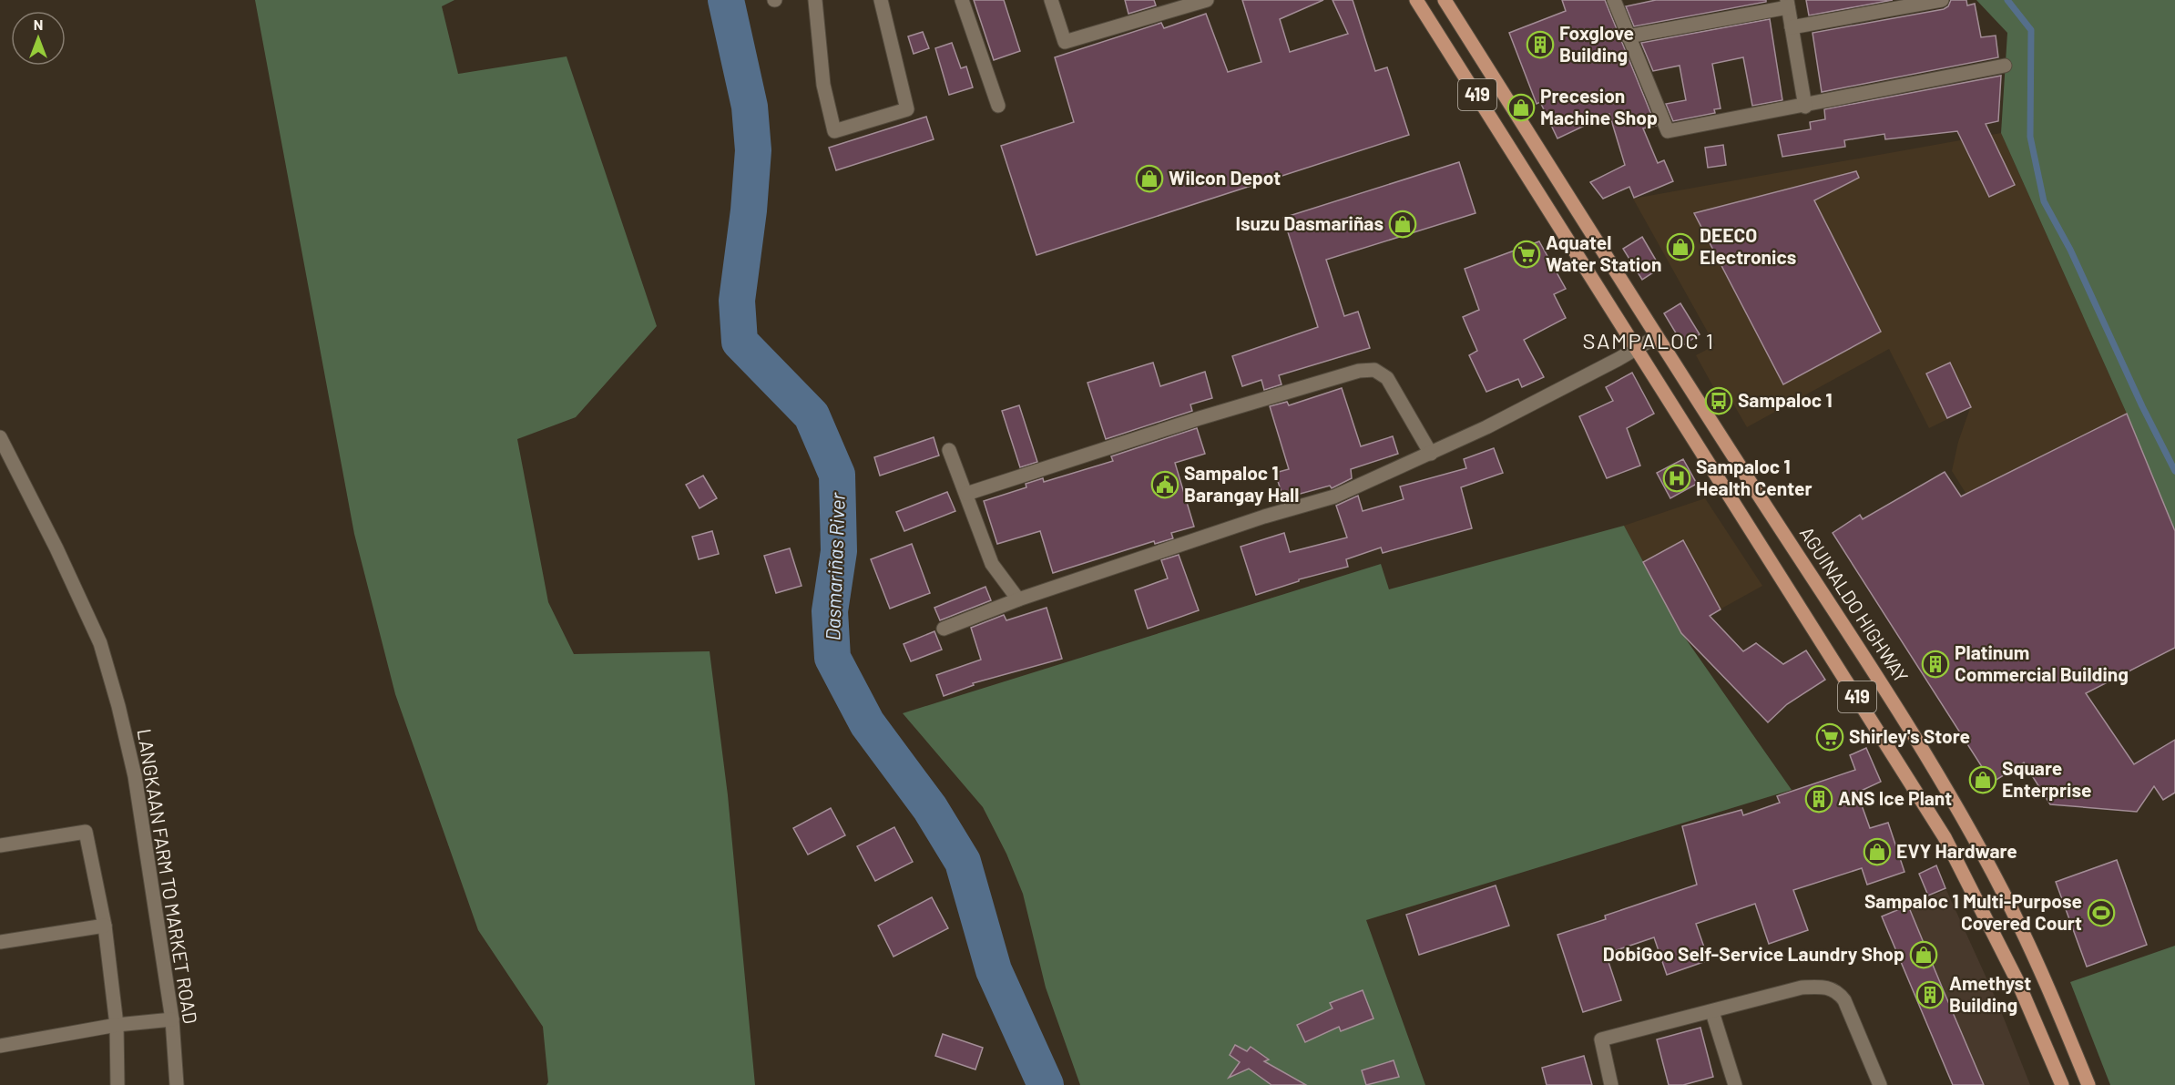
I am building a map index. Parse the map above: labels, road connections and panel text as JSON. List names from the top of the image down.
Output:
{
  "streets": {
    "main road": ["419", "AGUINALDO HIGHWAY"],
    "street": ["LANGKAAN FARM TO MARKET ROAD"]
  },
  "districts": ["SAMPALOC 1"],
  "water": ["Dasmariñas River"],
  "places": {
    "building": [
      "Foxglove Building",
      "Platinum Commercial Building",
      "ANS Ice Plant",
      "Amethyst Building"
    ],
    "shop": [
      "Precesion Machine Shop",
      "Wilcon Depot",
      "Isuzu Dasmariñas",
      "DEECO Electronics",
      "Square Enterprise",
      "EVY Hardware",
      "DobiGoo Self-Service Laundry Shop"
    ],
    "supermarket": ["Aquatel Water Station", "Shirley's Store"],
    "bus stop": ["Sampaloc 1"],
    "hospital": ["Sampaloc 1 Health Center"],
    "public building": ["Sampaloc 1 Barangay Hall"],
    "sports": ["Sampaloc 1 Multi-Purpose Covered Court"]
  },
  "north": "top"
}
